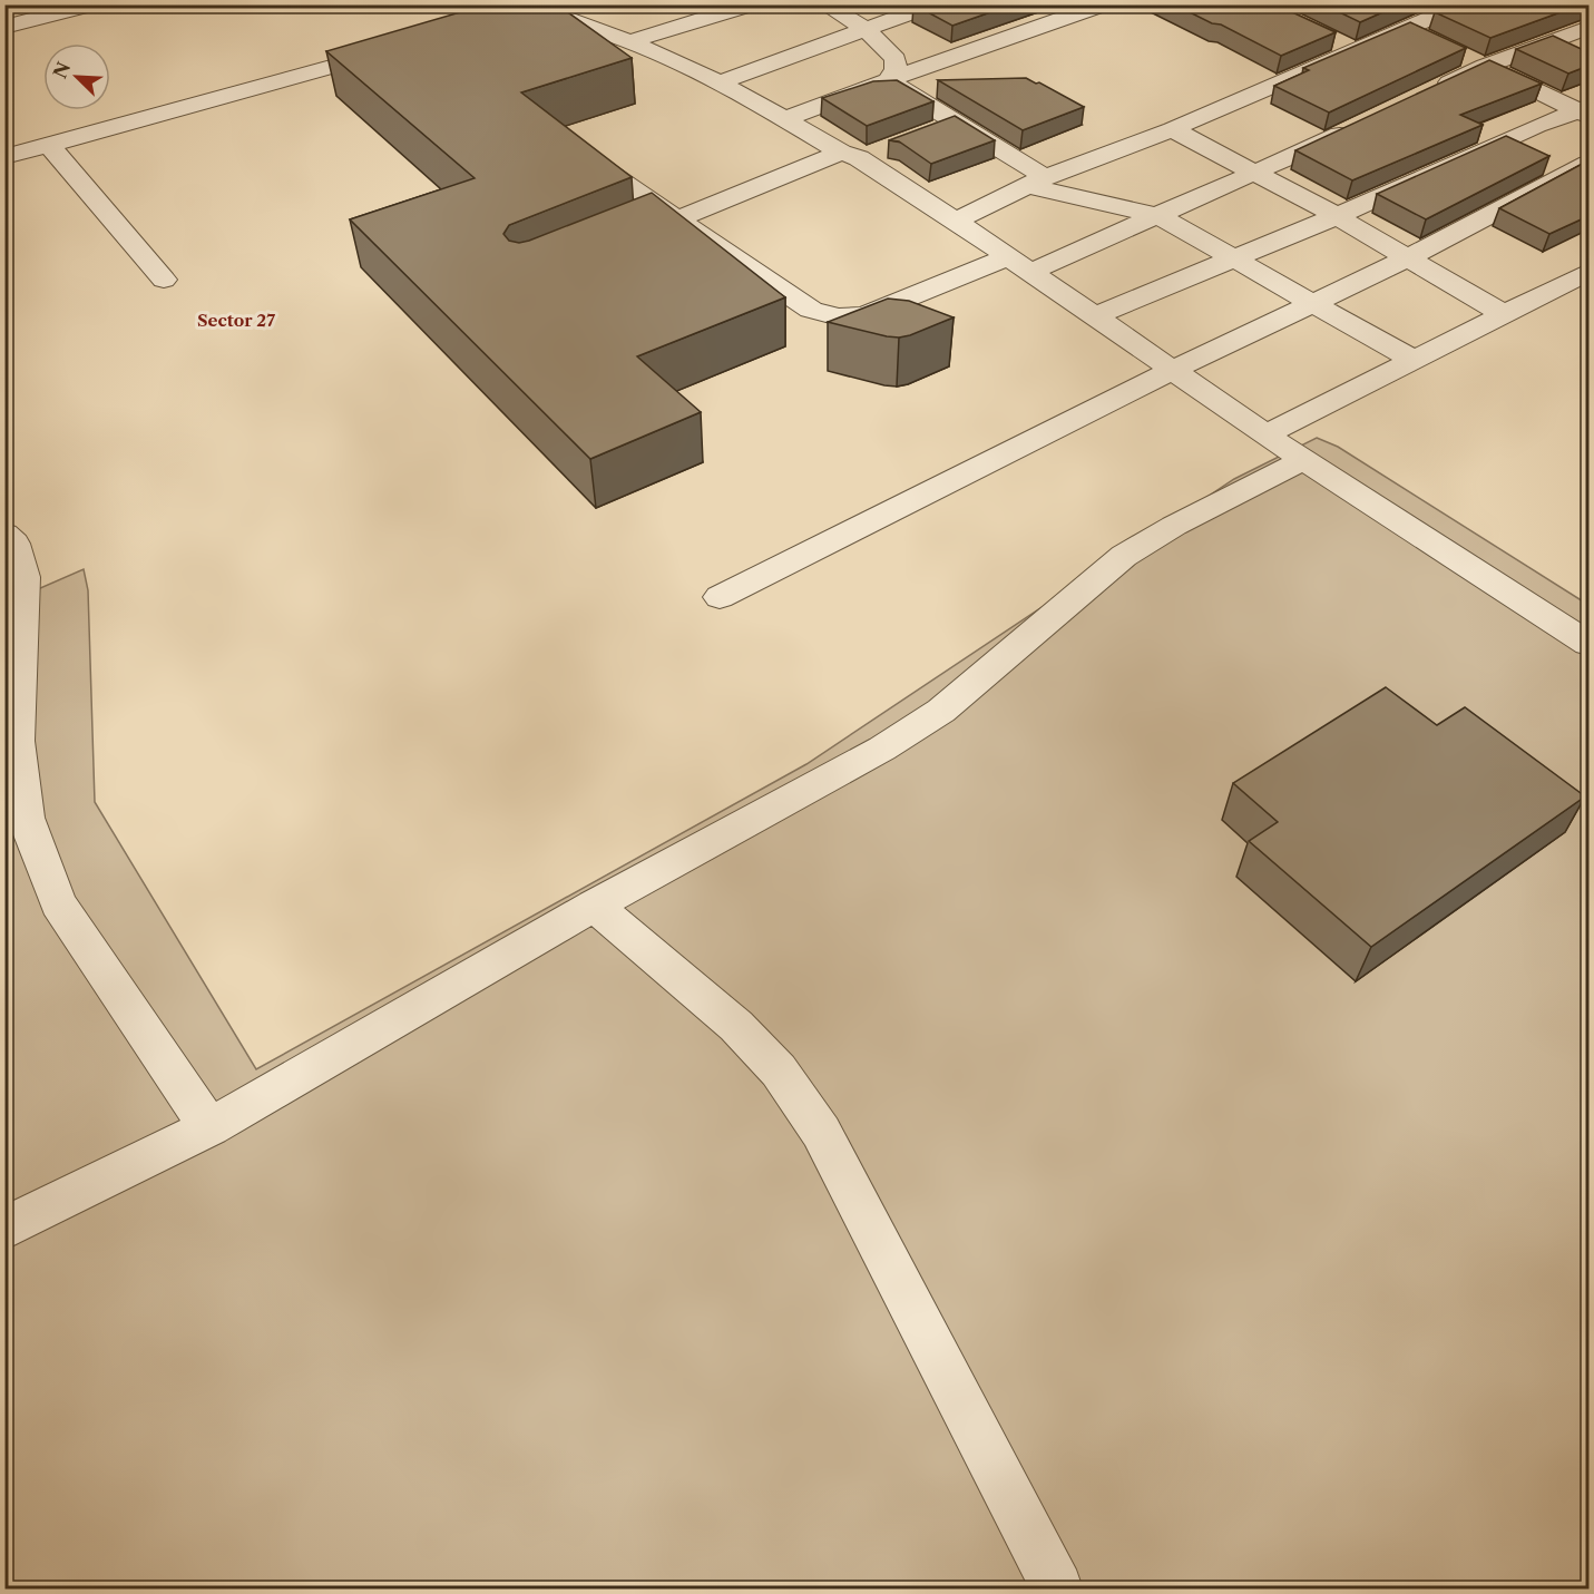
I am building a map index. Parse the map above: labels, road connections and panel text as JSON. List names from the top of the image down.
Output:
{
  "districts": ["Sector 27"],
  "north": "top left"
}
